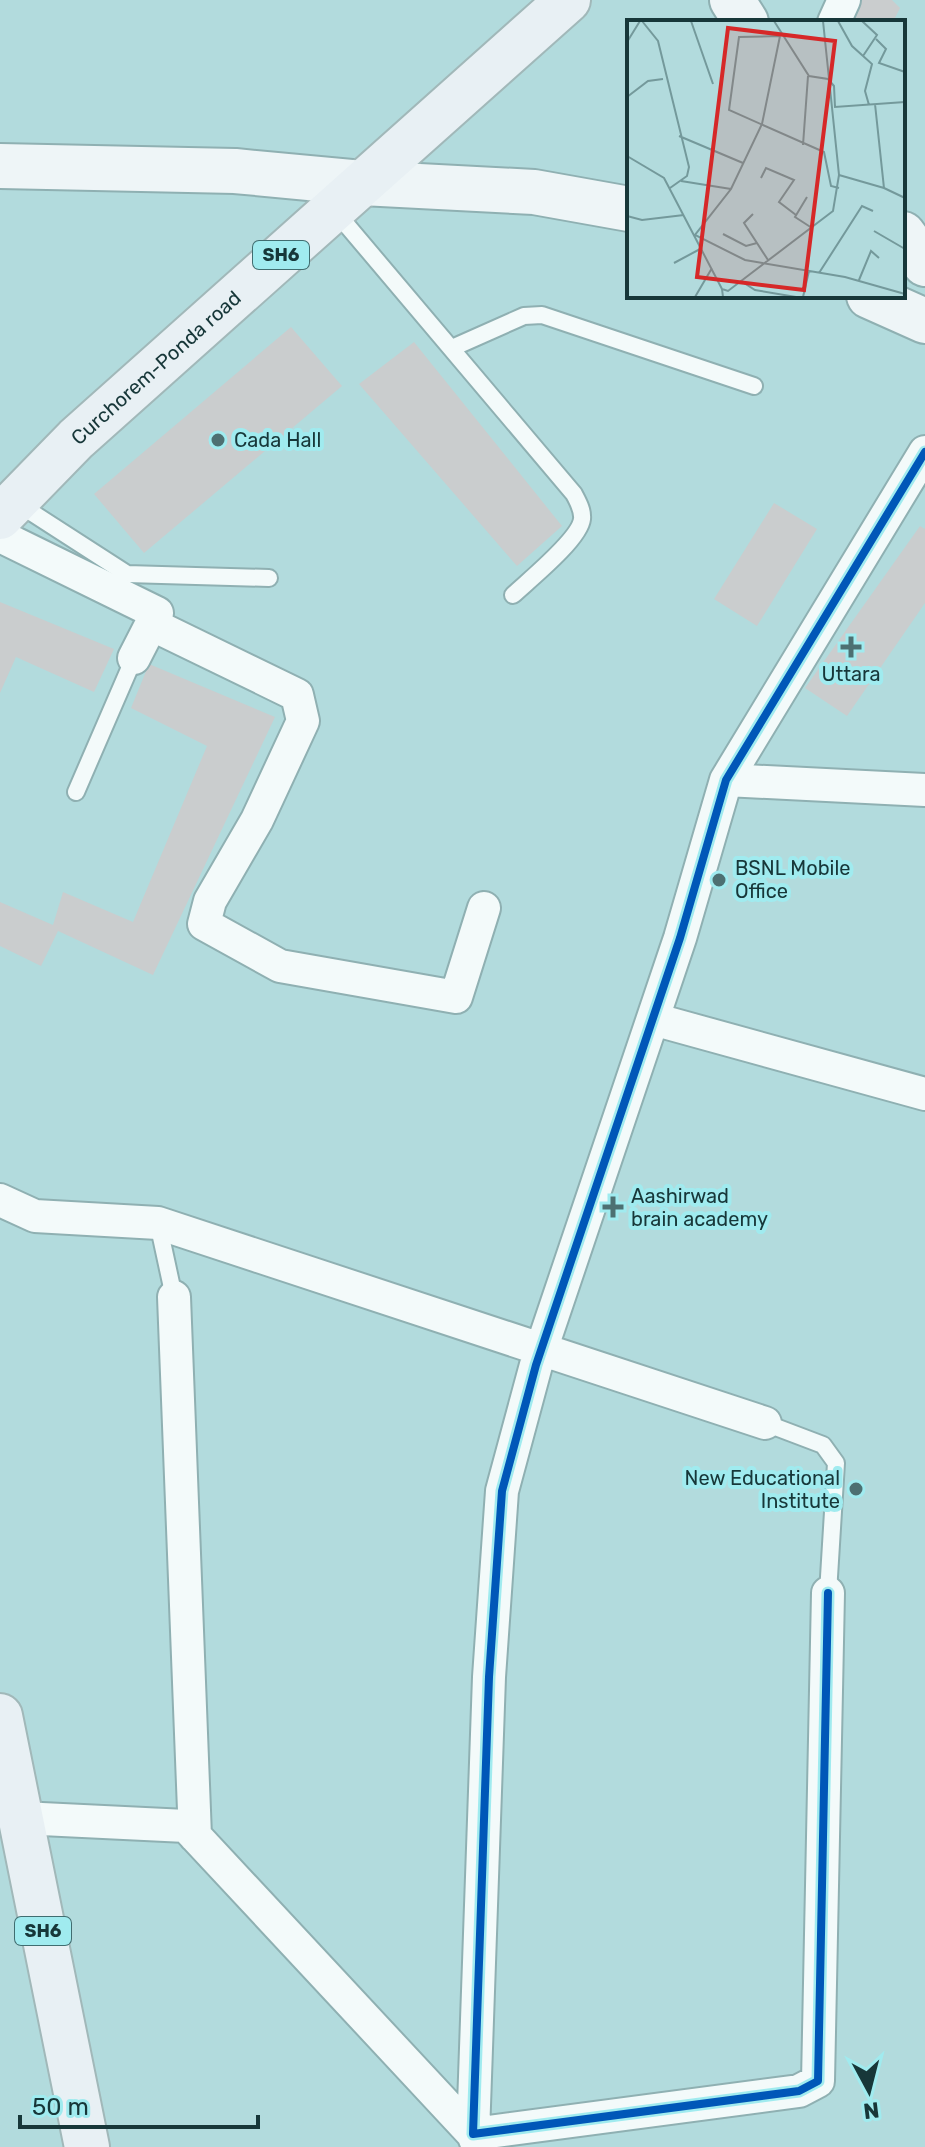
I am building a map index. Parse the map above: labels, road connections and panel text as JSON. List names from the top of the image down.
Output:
{
  "streets": {
    "main road": ["SH6", "Curchorem-Ponda road"]
  },
  "places": {
    "other": ["Cada Hall", "BSNL Mobile Office", "New Educational Institute"],
    "health": ["Uttara", "Aashirwad brain academy"]
  },
  "scale_bar": "50 m",
  "north": "bottom"
}
